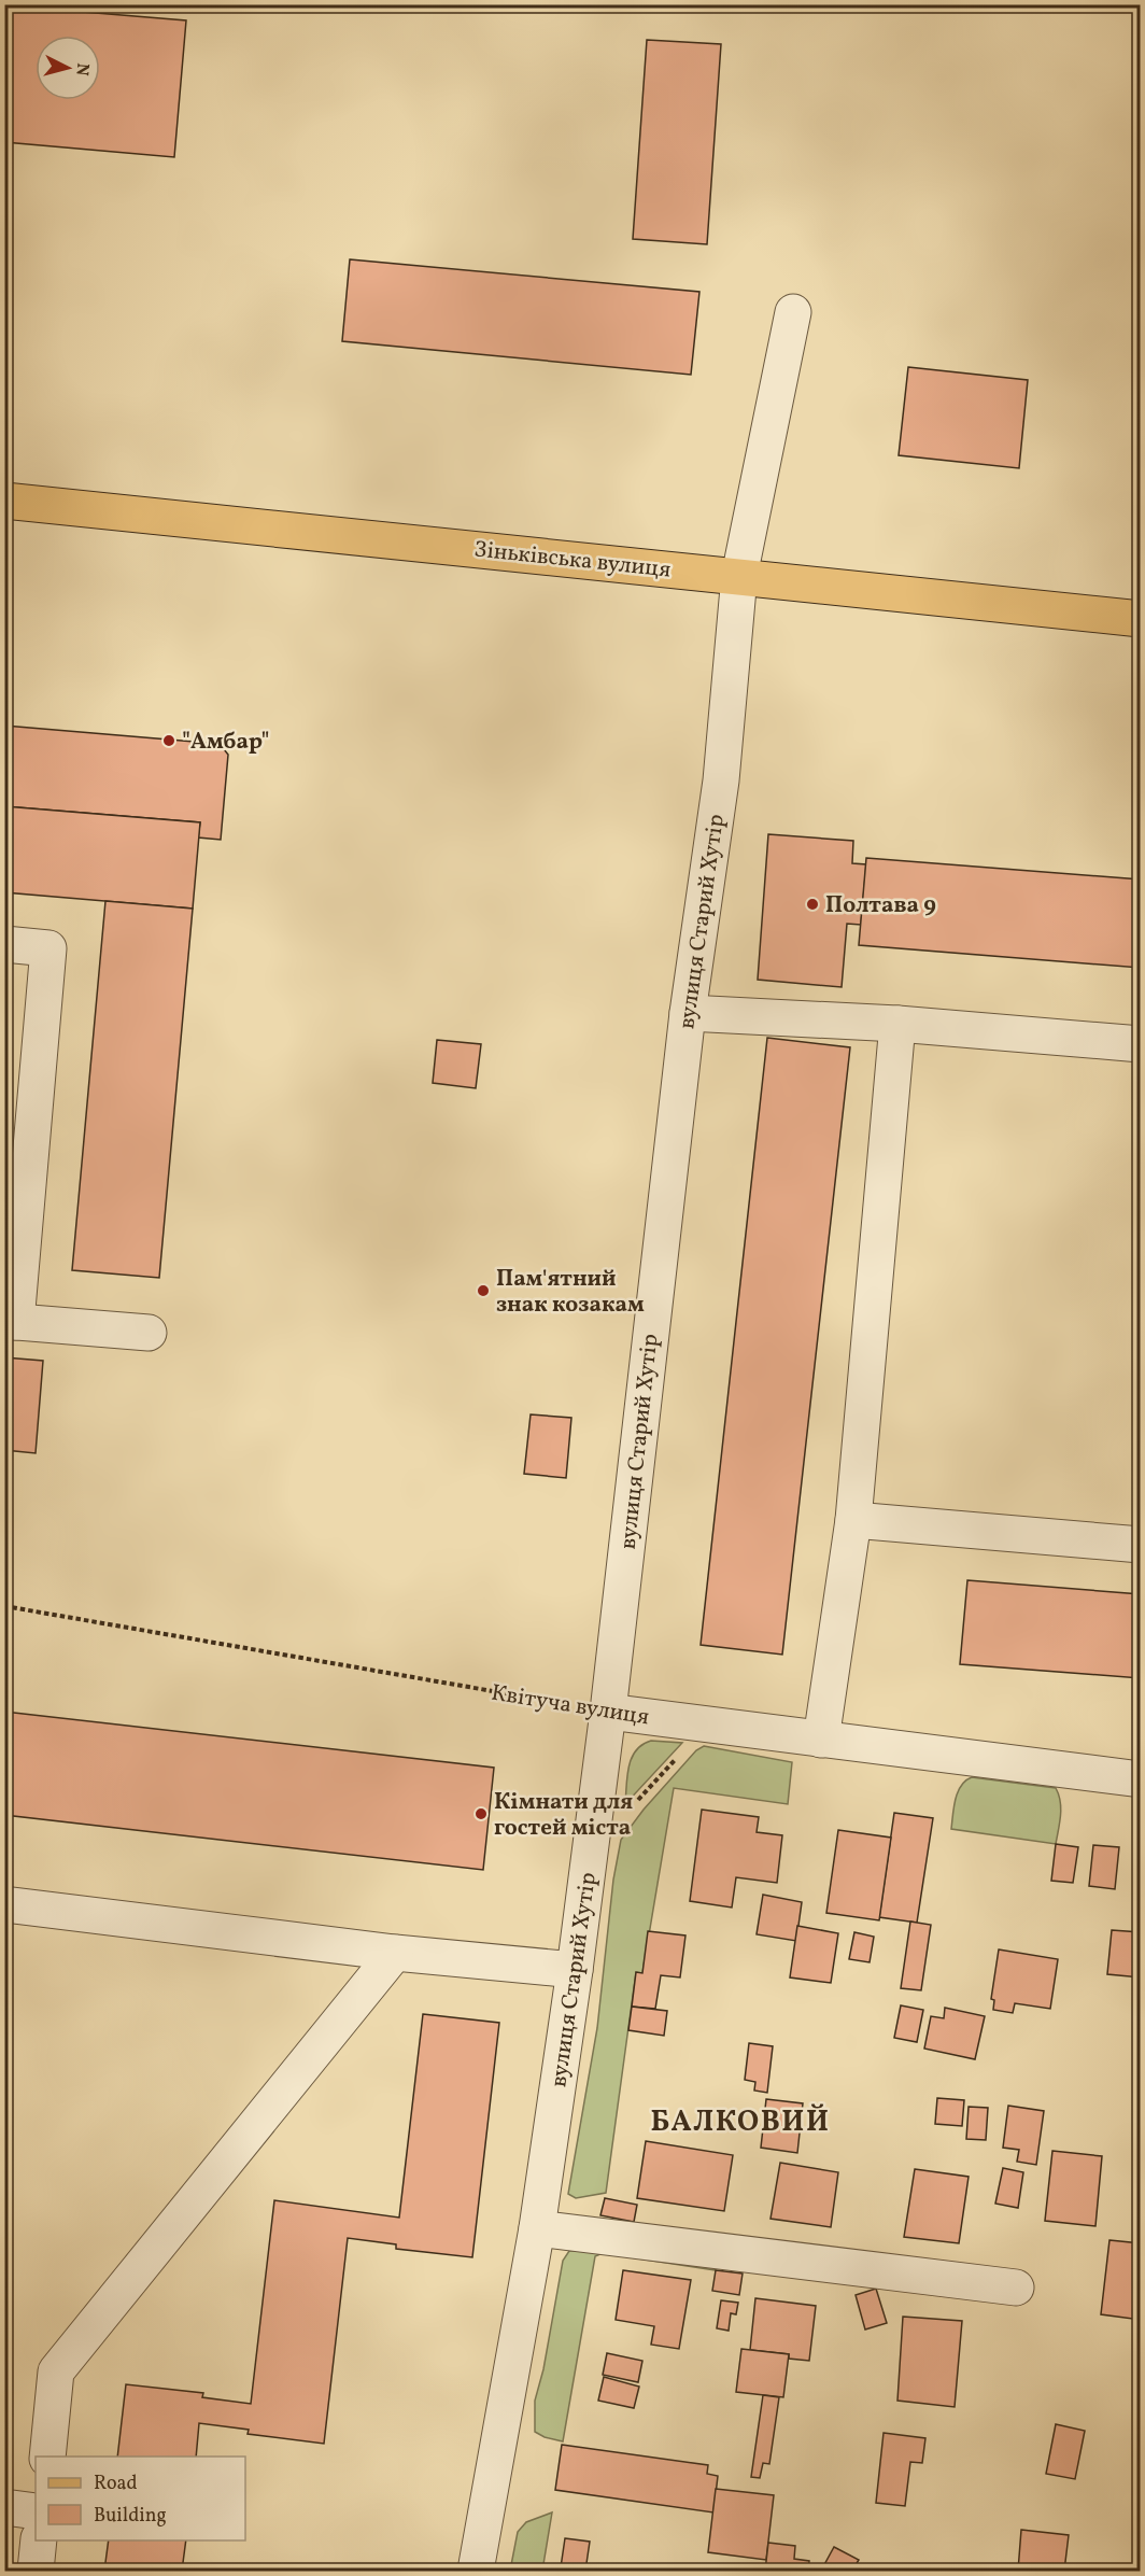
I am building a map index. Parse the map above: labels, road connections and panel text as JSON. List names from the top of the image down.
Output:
{
  "streets": {
    "main road": ["Зіньківська вулиця"],
    "street": ["вулиця Старий Хутір", "Квітуча вулиця"]
  },
  "crossings": [
    ["Зіньківська вулиця", "вулиця Старий Хутір"],
    ["вулиця Старий Хутір", "Квітуча вулиця"]
  ],
  "districts": ["БАЛКОВИЙ"],
  "places": [
    "\"Амбар\"",
    "Полтава 9",
    "Пам'ятний знак козакам",
    "Кімнати для гостей міста"
  ],
  "legend": ["Road", "Building"],
  "north": "right"
}
